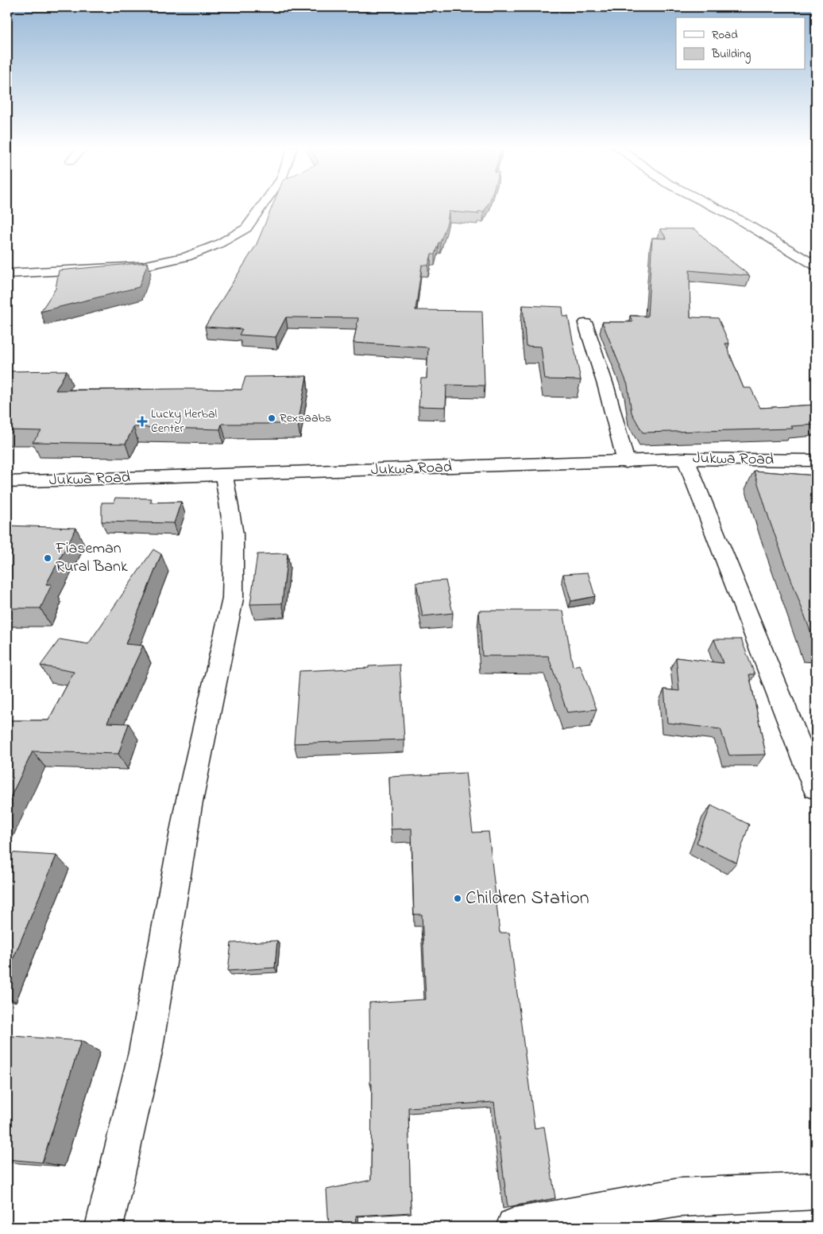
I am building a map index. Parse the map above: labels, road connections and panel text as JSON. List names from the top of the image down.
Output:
{
  "streets": {
    "street": ["Jukwa Road"]
  },
  "places": {
    "other": ["Rexsaabs", "Fiaseman Rural Bank", "Children Station"],
    "health": ["Lucky Herbal Center"]
  },
  "legend": ["Road", "Building"]
}
